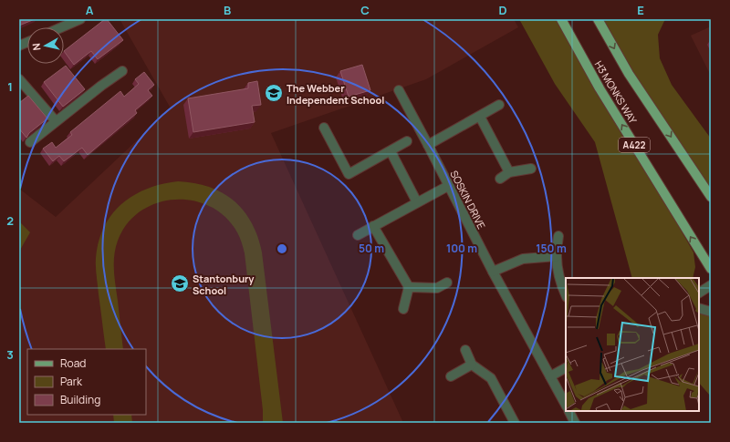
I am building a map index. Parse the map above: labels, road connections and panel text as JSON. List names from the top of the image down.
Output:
{
  "streets": {
    "main road": ["H3 MONKS WAY", "A422"],
    "street": ["SOSKIN DRIVE"]
  },
  "places": {
    "school or university": ["The Webber Independent School", "Stantonbury School"]
  },
  "legend": ["Road", "Park", "Building"],
  "north": "left",
  "grid": {
    "columns": [
      "A",
      "B",
      "C",
      "D",
      "E"
    ],
    "rows": ["1", "2", "3"]
  },
  "rings": ["50 m", "100 m", "150 m"]
}
